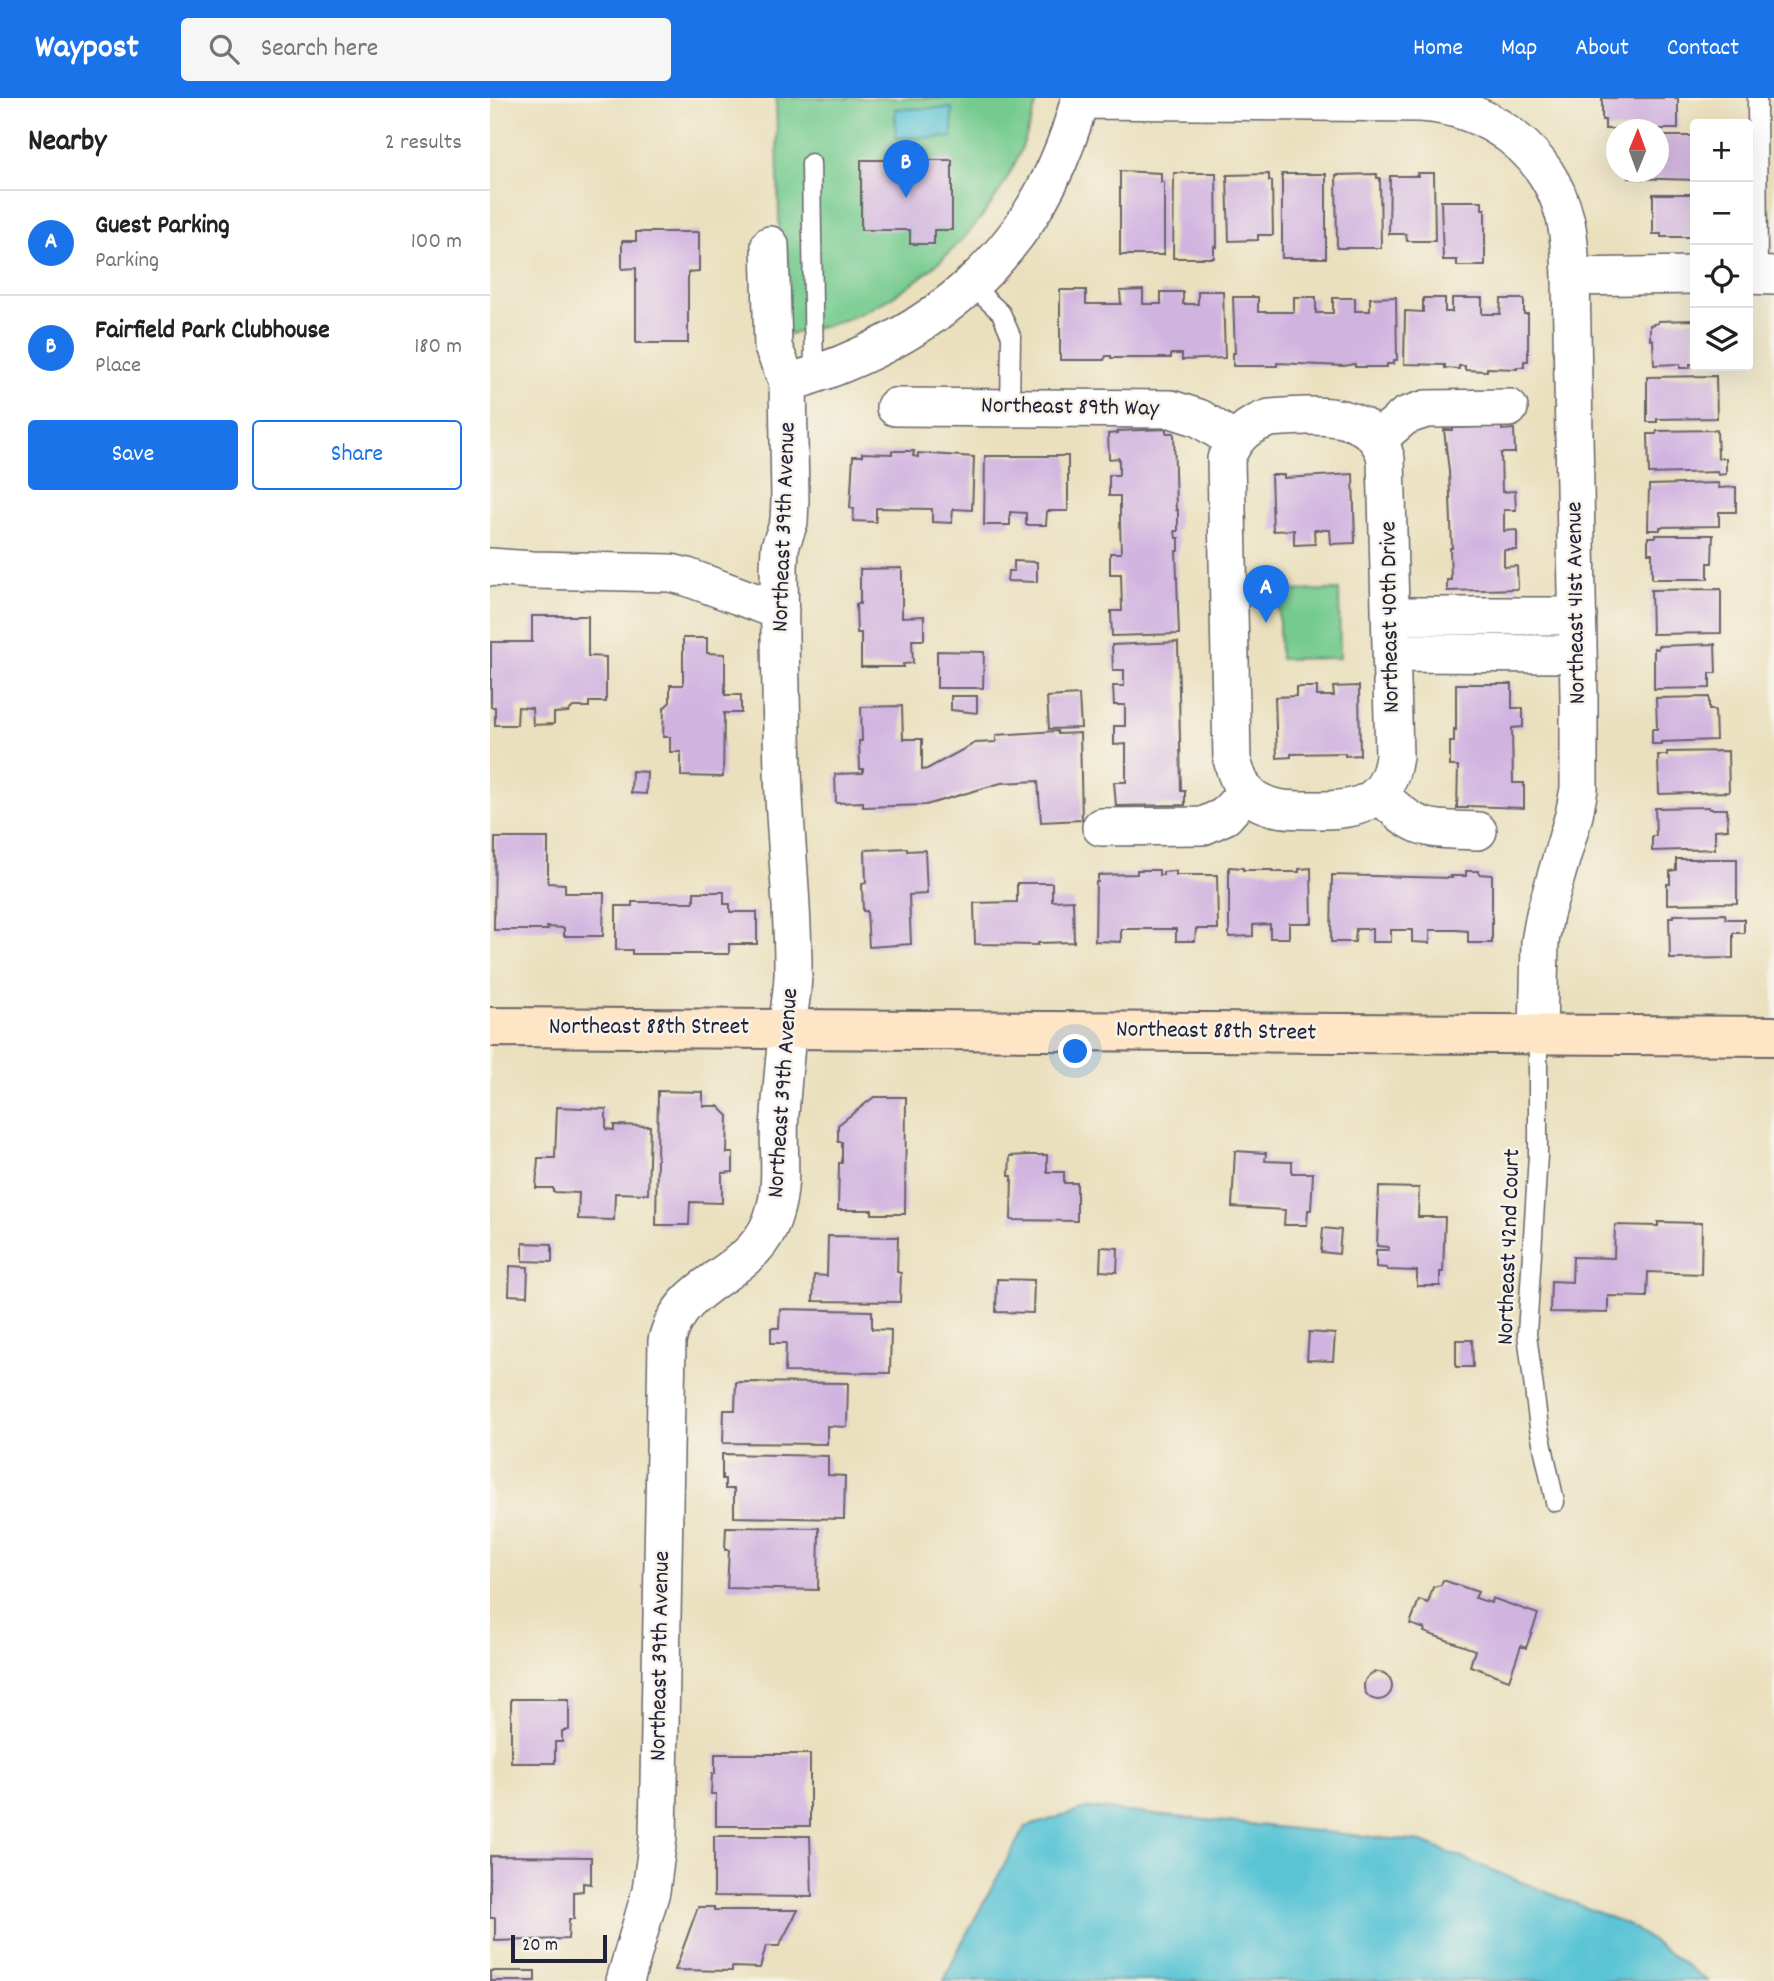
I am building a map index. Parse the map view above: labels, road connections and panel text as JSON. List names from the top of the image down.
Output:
{
  "streets": {
    "street": [
      "Northeast 89th Way",
      "Northeast 39th Avenue",
      "Northeast 41st Avenue",
      "Northeast 40th Drive",
      "Northeast 88th Street"
    ],
    "lane": ["Northeast 42nd Court"]
  },
  "crossings": [
    ["Northeast 39th Avenue", "Northeast 88th Street"],
    ["Northeast 41st Avenue", "Northeast 88th Street"],
    ["Northeast 41st Avenue", "Northeast 42nd Court"],
    ["Northeast 88th Street", "Northeast 42nd Court"]
  ],
  "scale_bar": "20 m",
  "north": "top",
  "page": {
    "header": "Waypost",
    "search": "Search here",
    "nav": [
      "Home",
      "Map",
      "About",
      "Contact"
    ],
    "heading": ["Nearby", "2 results"],
    "map_buttons": ["+", "−"],
    "pins": ["B", "A"],
    "list": [
      {
        "mark": "A",
        "name": "Guest Parking",
        "note": "Parking",
        "value": "100 m"
      },
      {
        "mark": "B",
        "name": "Fairfield Park Clubhouse",
        "note": "Place",
        "value": "180 m"
      }
    ],
    "buttons": ["Save", "Share"],
    "scale": "20 m"
  }
}
